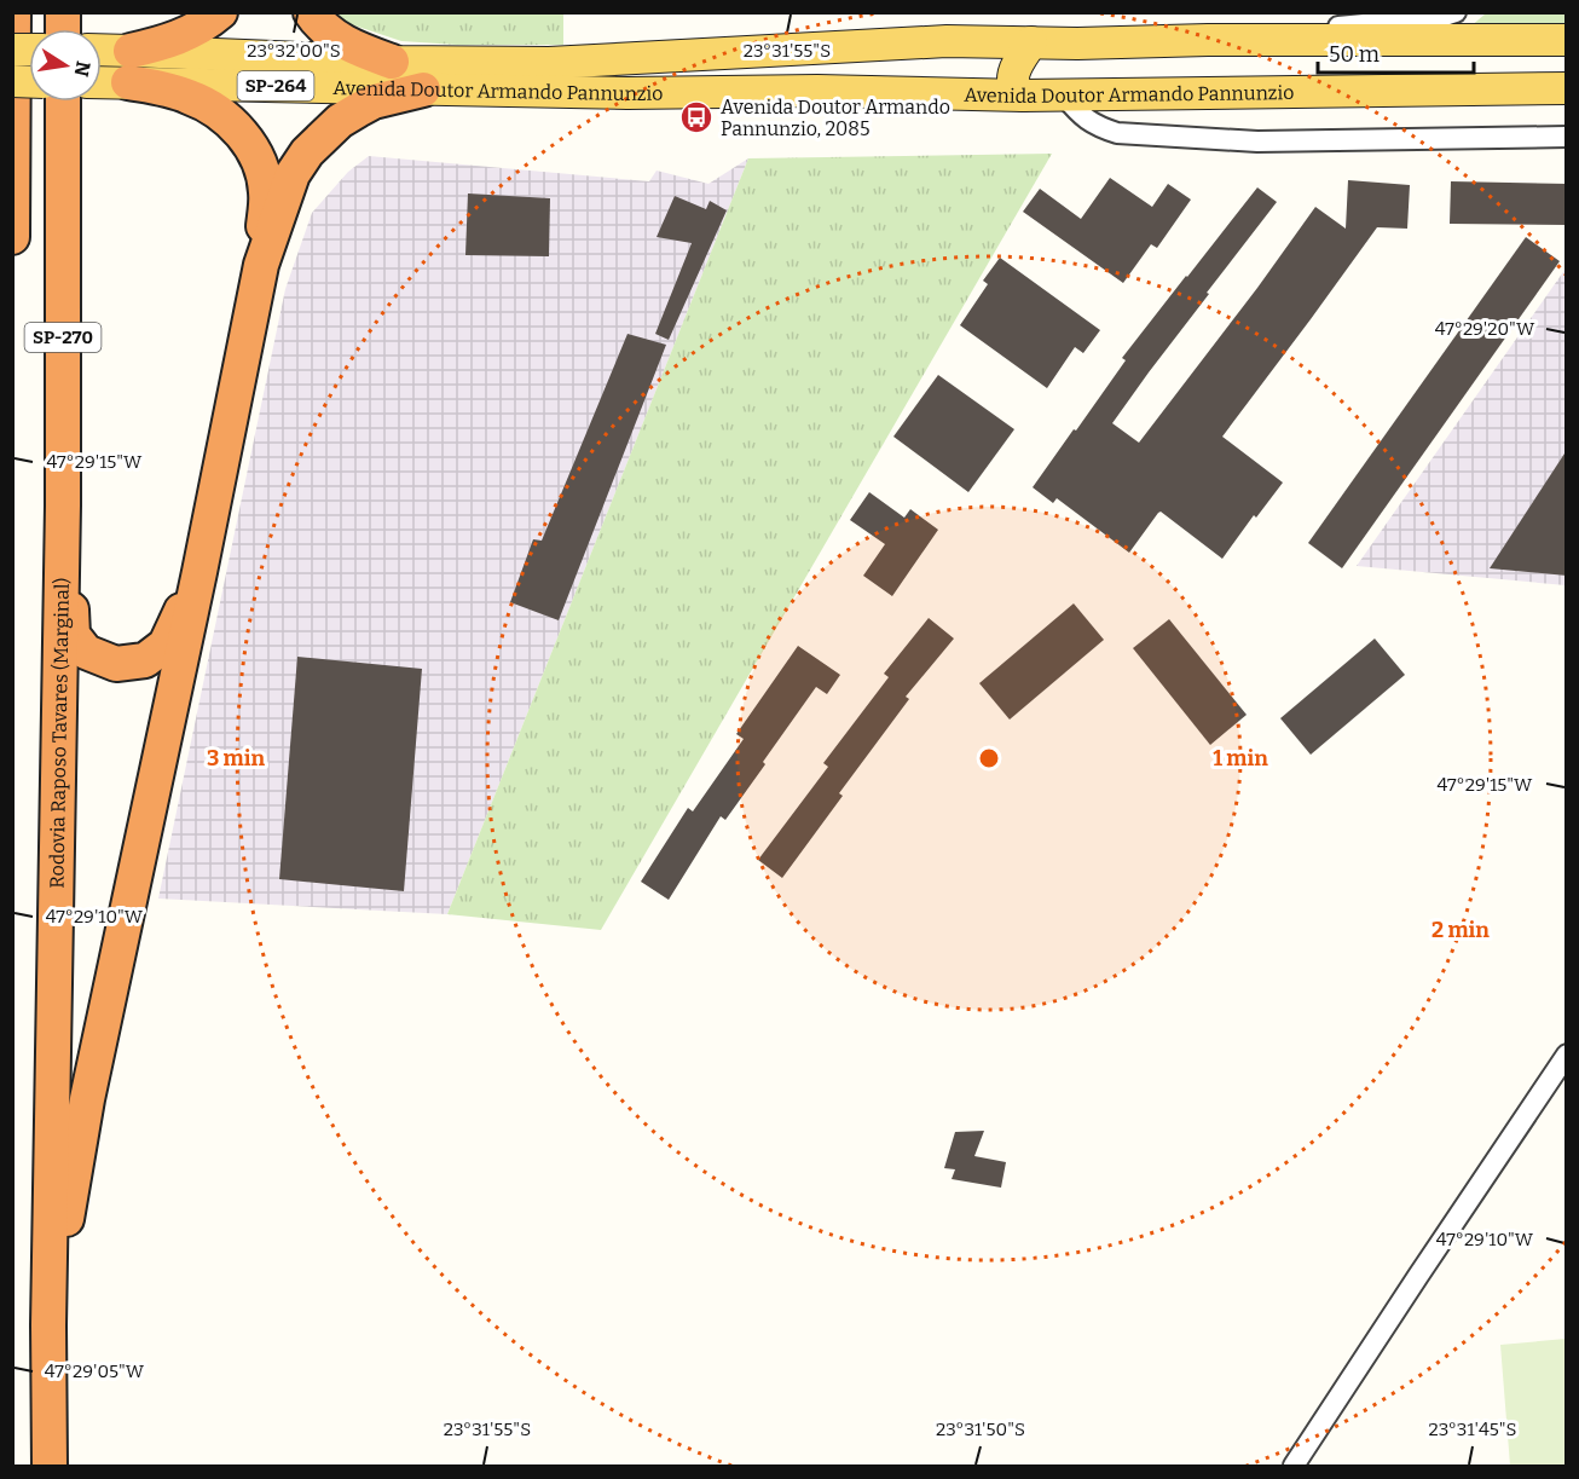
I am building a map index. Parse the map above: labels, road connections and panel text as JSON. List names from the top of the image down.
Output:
{
  "streets": {
    "highway": ["SP-270", "Rodovia Raposo Tavares (Marginal)"],
    "main road": ["SP-264", "Avenida Doutor Armando Pannunzio"]
  },
  "crossings": [
    ["SP-264", "Avenida Doutor Armando Pannunzio"]
  ],
  "places": {
    "bus stop": ["Avenida Doutor Armando Pannunzio, 2085"]
  },
  "scale_bar": "50 m",
  "north": "right",
  "coordinates": [
    "23°32'00\"S",
    "23°31'55\"S",
    "47°29'20\"W",
    "47°29'15\"W",
    "47°29'10\"W",
    "47°29'05\"W",
    "23°31'50\"S",
    "23°31'45\"S"
  ],
  "rings": ["1 min", "3 min", "2 min"]
}
